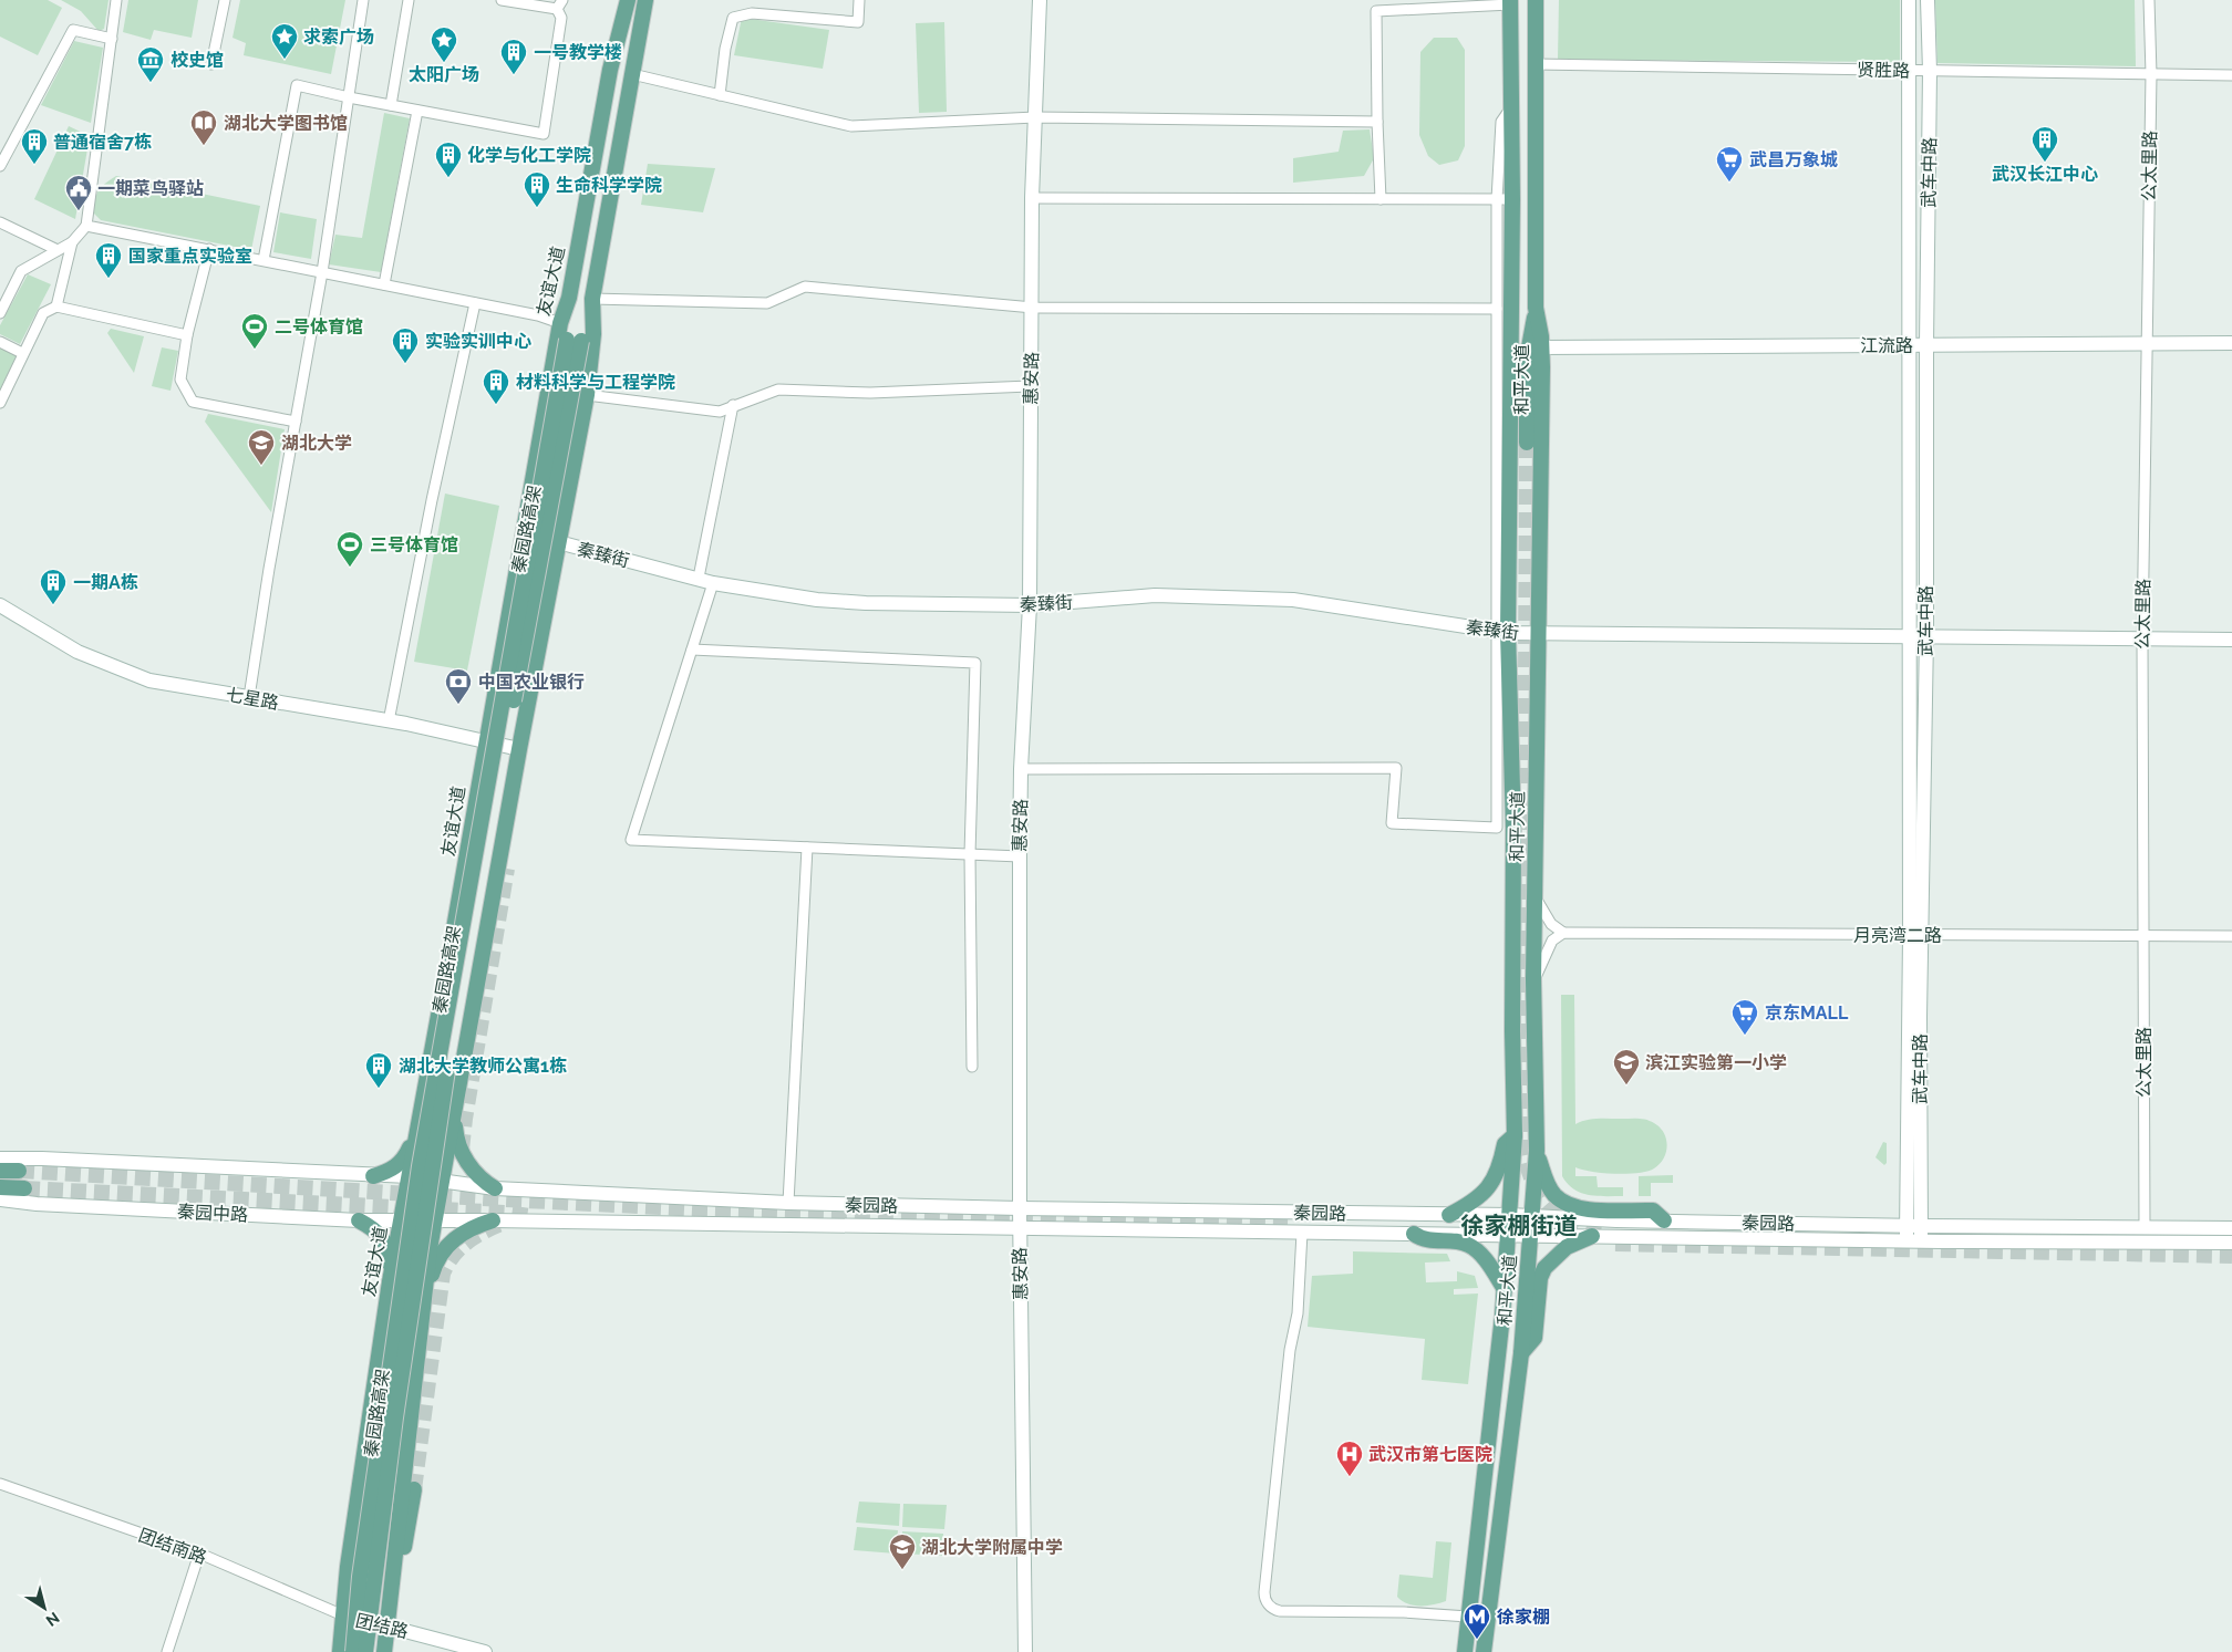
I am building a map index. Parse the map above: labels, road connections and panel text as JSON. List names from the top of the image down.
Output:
{
  "streets": {
    "main road": ["友谊大道", "和平大道", "秦园路高架"],
    "street": [
      "贤胜路",
      "公太里路",
      "武车中路",
      "江流路",
      "惠安路",
      "秦臻街",
      "七星路",
      "月亮湾二路",
      "秦园路",
      "秦园中路",
      "团结南路",
      "团结路"
    ]
  },
  "crossings": [
    ["贤胜路", "公太里路"],
    ["贤胜路", "武车中路"],
    ["贤胜路", "和平大道"],
    ["公太里路", "江流路"],
    ["公太里路", "秦臻街"],
    ["公太里路", "月亮湾二路"],
    ["公太里路", "秦园路"],
    ["武车中路", "江流路"],
    ["武车中路", "秦臻街"],
    ["武车中路", "月亮湾二路"],
    ["武车中路", "秦园路"],
    ["友谊大道", "秦园路高架"],
    ["友谊大道", "七星路"],
    ["友谊大道", "秦园路"],
    ["友谊大道", "秦园中路"],
    ["友谊大道", "团结南路"],
    ["友谊大道", "团结路"],
    ["江流路", "和平大道"],
    ["惠安路", "秦臻街"],
    ["惠安路", "秦园路"],
    ["和平大道", "秦臻街"],
    ["和平大道", "秦园路"],
    ["秦园路", "秦园中路"],
    ["团结南路", "团结路"]
  ],
  "districts": ["徐家棚街道"],
  "places": {
    "place": ["求索广场", "太阳广场"],
    "building": [
      "一号教学楼",
      "武汉长江中心",
      "普通宿舍7栋",
      "化学与化工学院",
      "生命科学学院",
      "国家重点实验室",
      "实验实训中心",
      "材料科学与工程学院",
      "一期A栋",
      "湖北大学教师公寓1栋"
    ],
    "museum": ["校史馆"],
    "library": ["湖北大学图书馆"],
    "supermarket": ["武昌万象城", "京东MALL"],
    "public building": ["一期菜鸟驿站"],
    "sports": ["二号体育馆", "三号体育馆"],
    "school or university": ["湖北大学", "滨江实验第一小学", "湖北大学附属中学"],
    "bank": ["中国农业银行"],
    "hospital": ["武汉市第七医院"],
    "metro station": ["徐家棚"]
  },
  "north": "bottom right"
}
